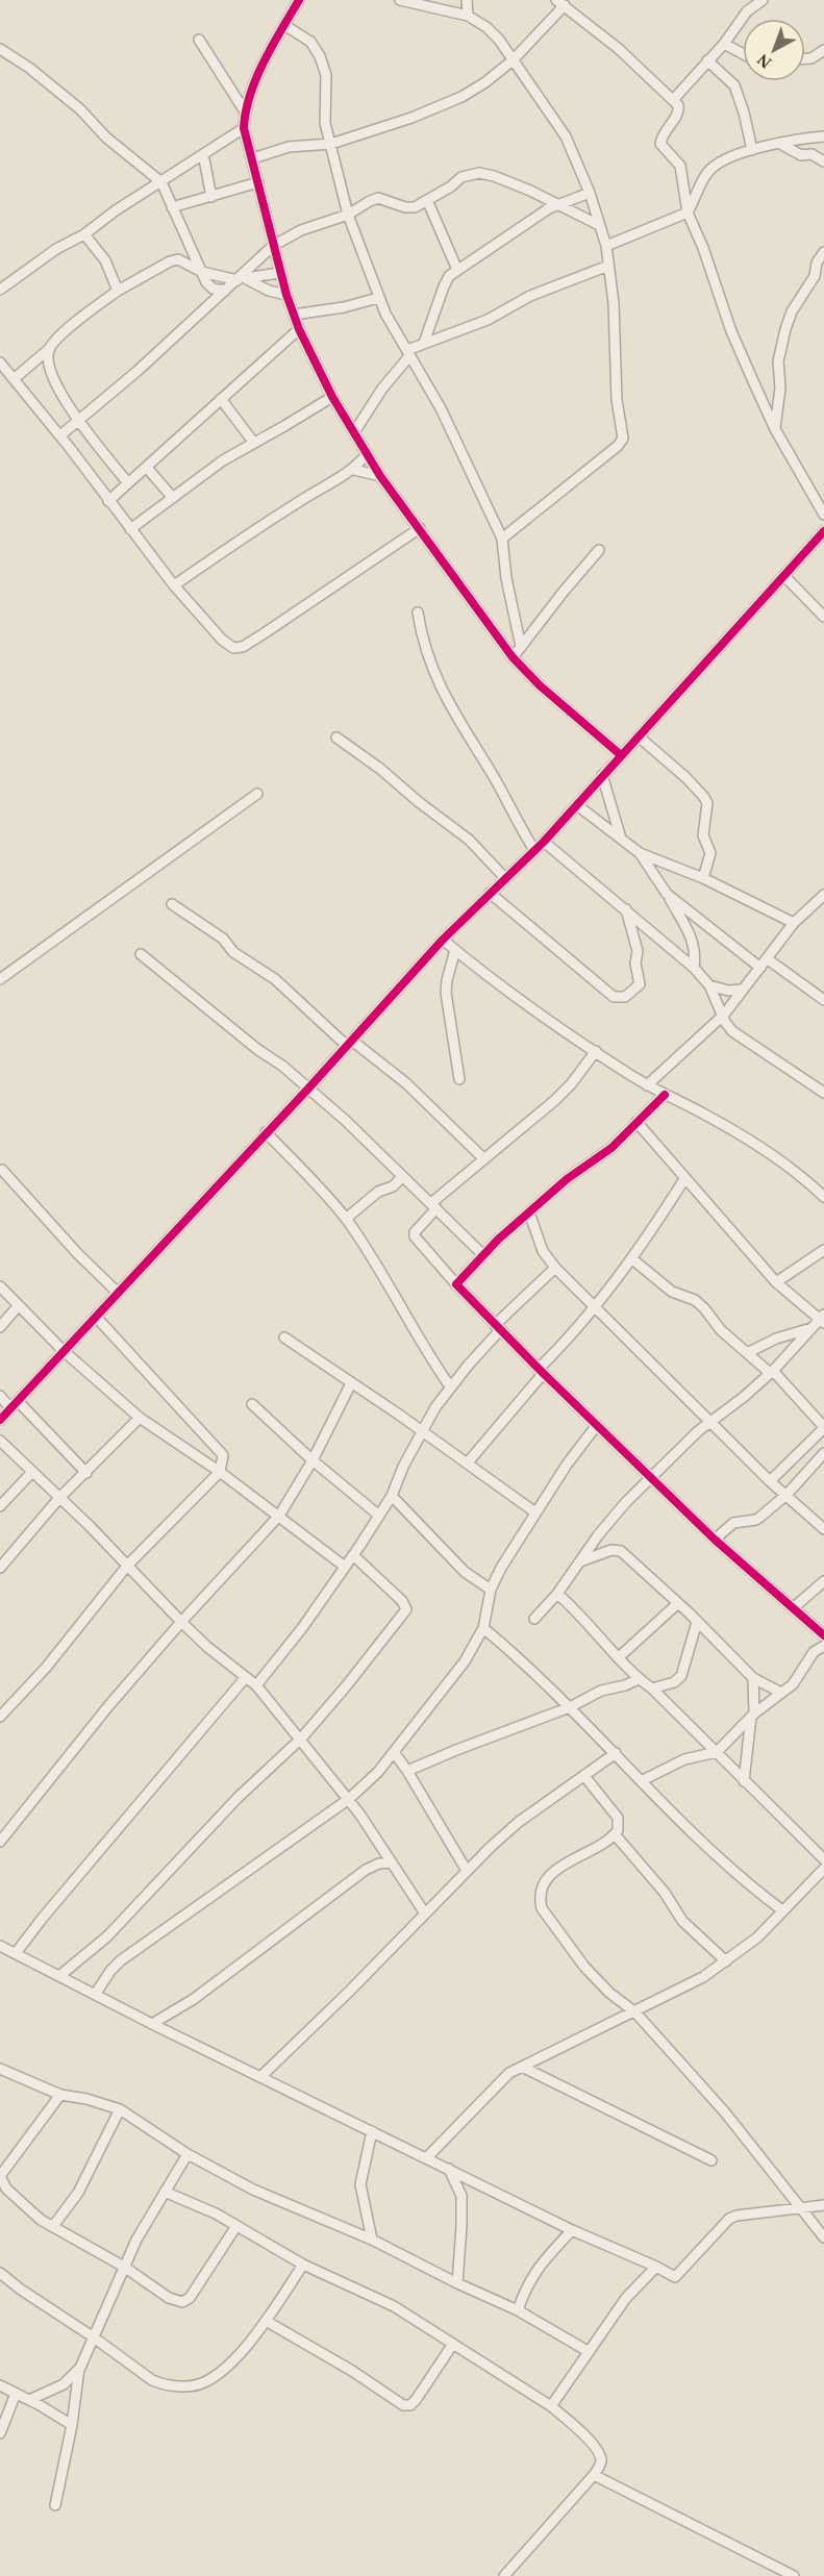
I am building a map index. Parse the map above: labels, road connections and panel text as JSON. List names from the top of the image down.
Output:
{
  "north": "bottom left"
}
